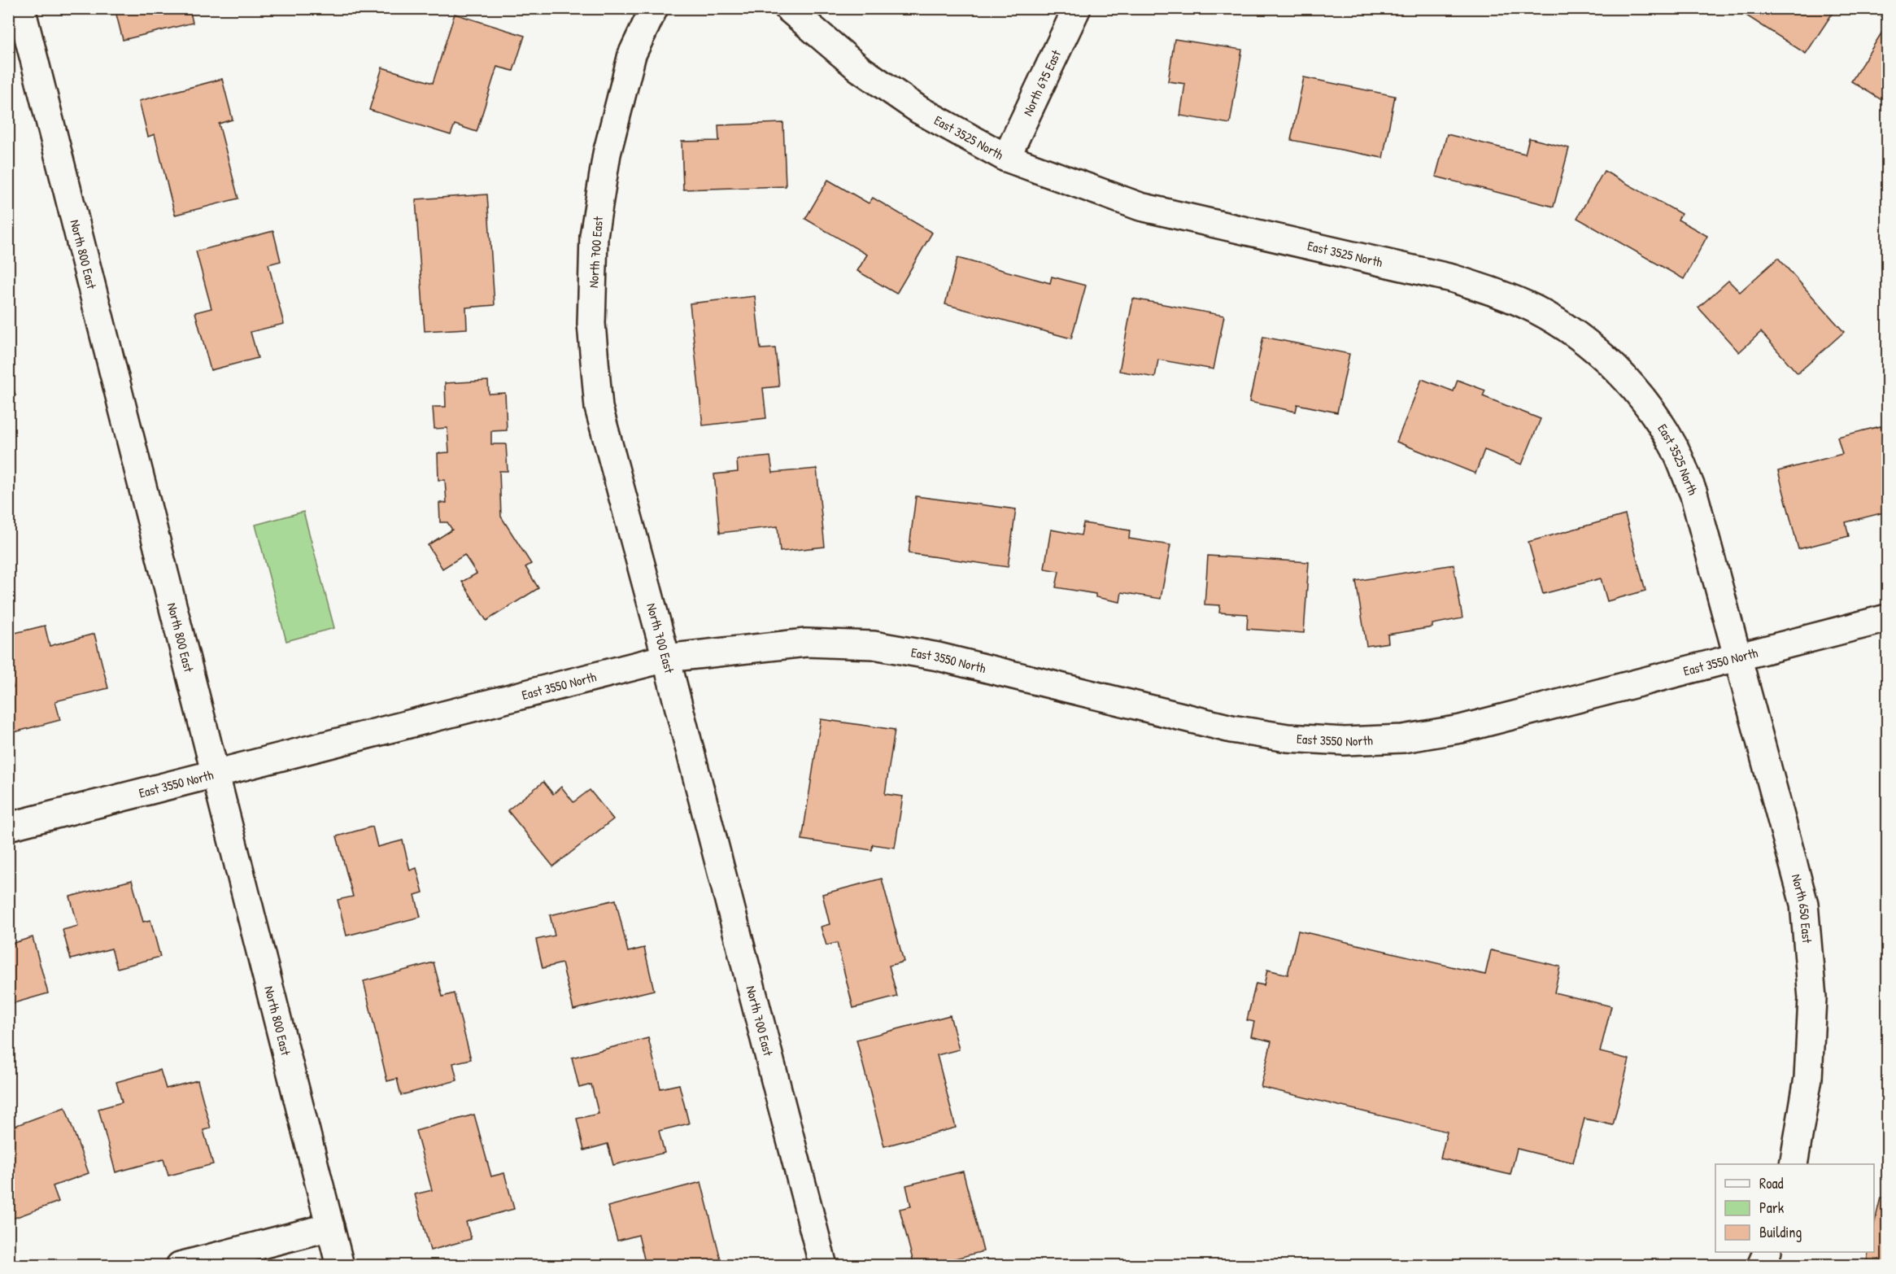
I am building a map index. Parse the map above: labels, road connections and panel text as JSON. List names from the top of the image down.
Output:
{
  "streets": {
    "street": [
      "North 675 East",
      "East 3525 North",
      "North 700 East",
      "North 800 East",
      "East 3550 North",
      "North 650 East"
    ]
  },
  "crossings": [
    ["North 675 East", "East 3525 North"],
    ["East 3525 North", "East 3550 North"],
    ["East 3525 North", "North 650 East"],
    ["North 700 East", "East 3550 North"],
    ["North 800 East", "East 3550 North"],
    ["East 3550 North", "North 650 East"]
  ],
  "legend": ["Road", "Park", "Building"]
}
